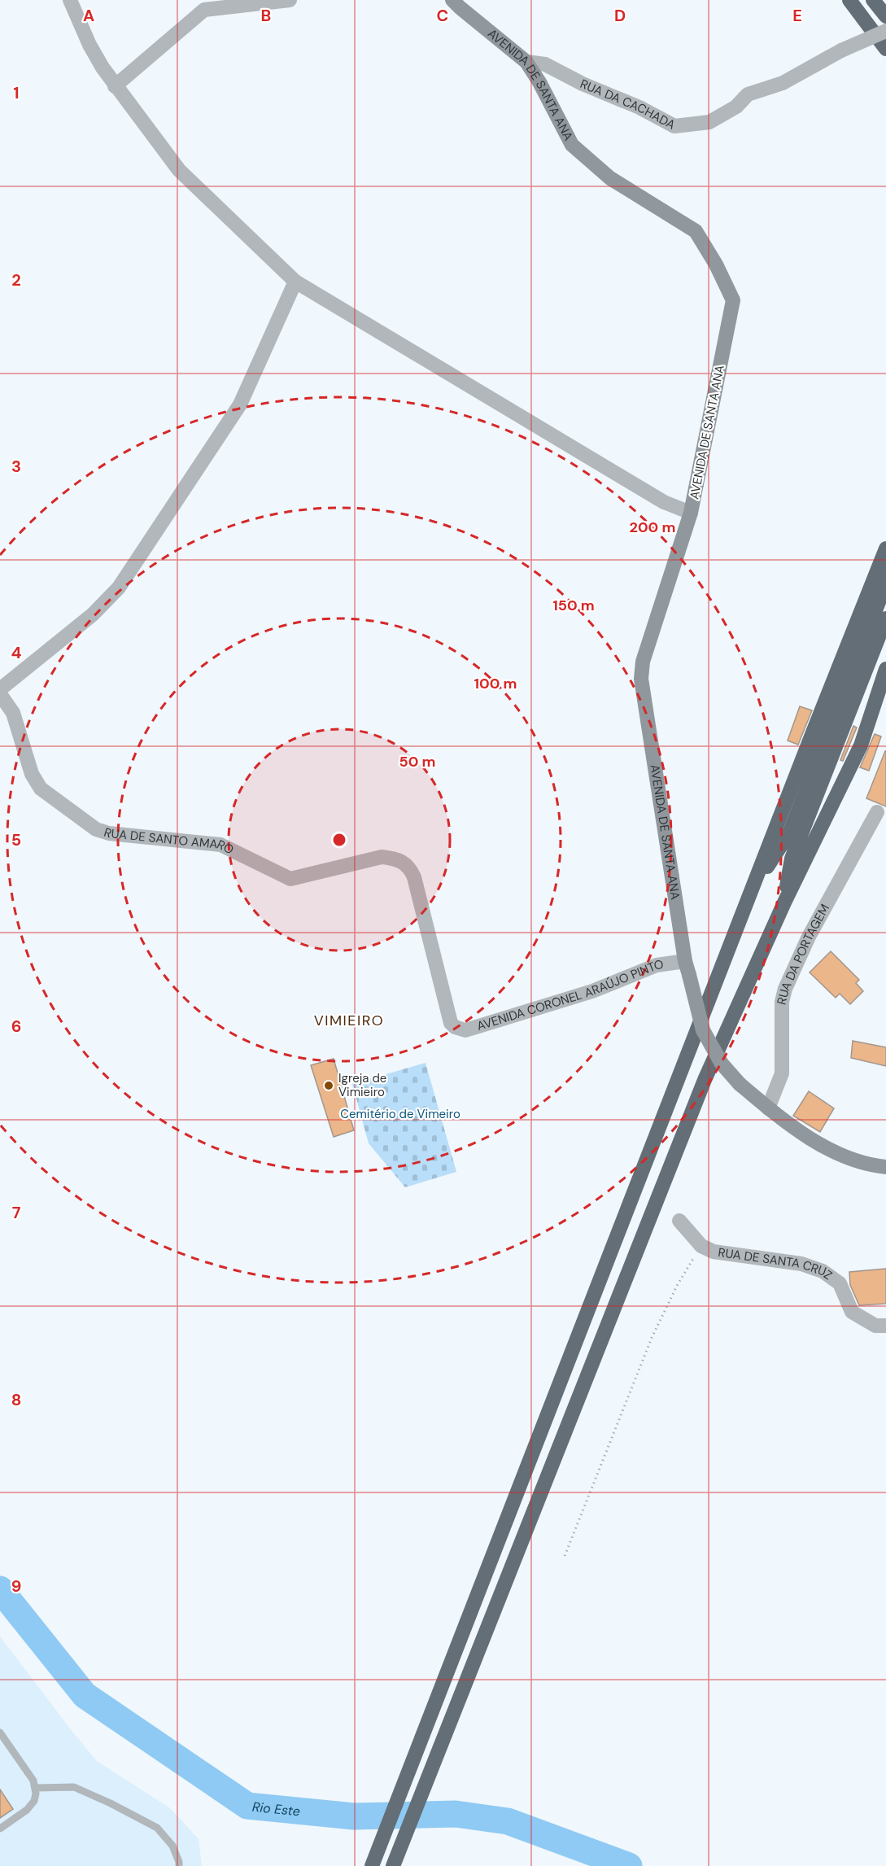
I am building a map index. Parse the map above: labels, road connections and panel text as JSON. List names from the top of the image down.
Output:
{
  "streets": {
    "street": [
      "AVENIDA DE SANTA ANA",
      "RUA DA CACHADA",
      "RUA DE SANTO AMARO",
      "RUA DA PORTAGEM",
      "AVENIDA CORONEL ARAÚJO PINTO",
      "RUA DE SANTA CRUZ"
    ]
  },
  "crossings": [
    ["AVENIDA DE SANTA ANA", "RUA DA CACHADA"],
    ["AVENIDA DE SANTA ANA", "RUA DA PORTAGEM"],
    ["AVENIDA DE SANTA ANA", "AVENIDA CORONEL ARAÚJO PINTO"],
    ["RUA DE SANTO AMARO", "AVENIDA CORONEL ARAÚJO PINTO"]
  ],
  "districts": ["VIMIEIRO"],
  "water": ["Rio Este"],
  "parks": ["Cemitério de Vimeiro"],
  "places": ["Igreja de Vimieiro"],
  "grid": {
    "columns": [
      "A",
      "B",
      "C",
      "D",
      "E"
    ],
    "rows": [
      "1",
      "2",
      "3",
      "4",
      "5",
      "6",
      "7",
      "8",
      "9"
    ]
  },
  "rings": [
    "200 m",
    "150 m",
    "100 m",
    "50 m"
  ]
}
